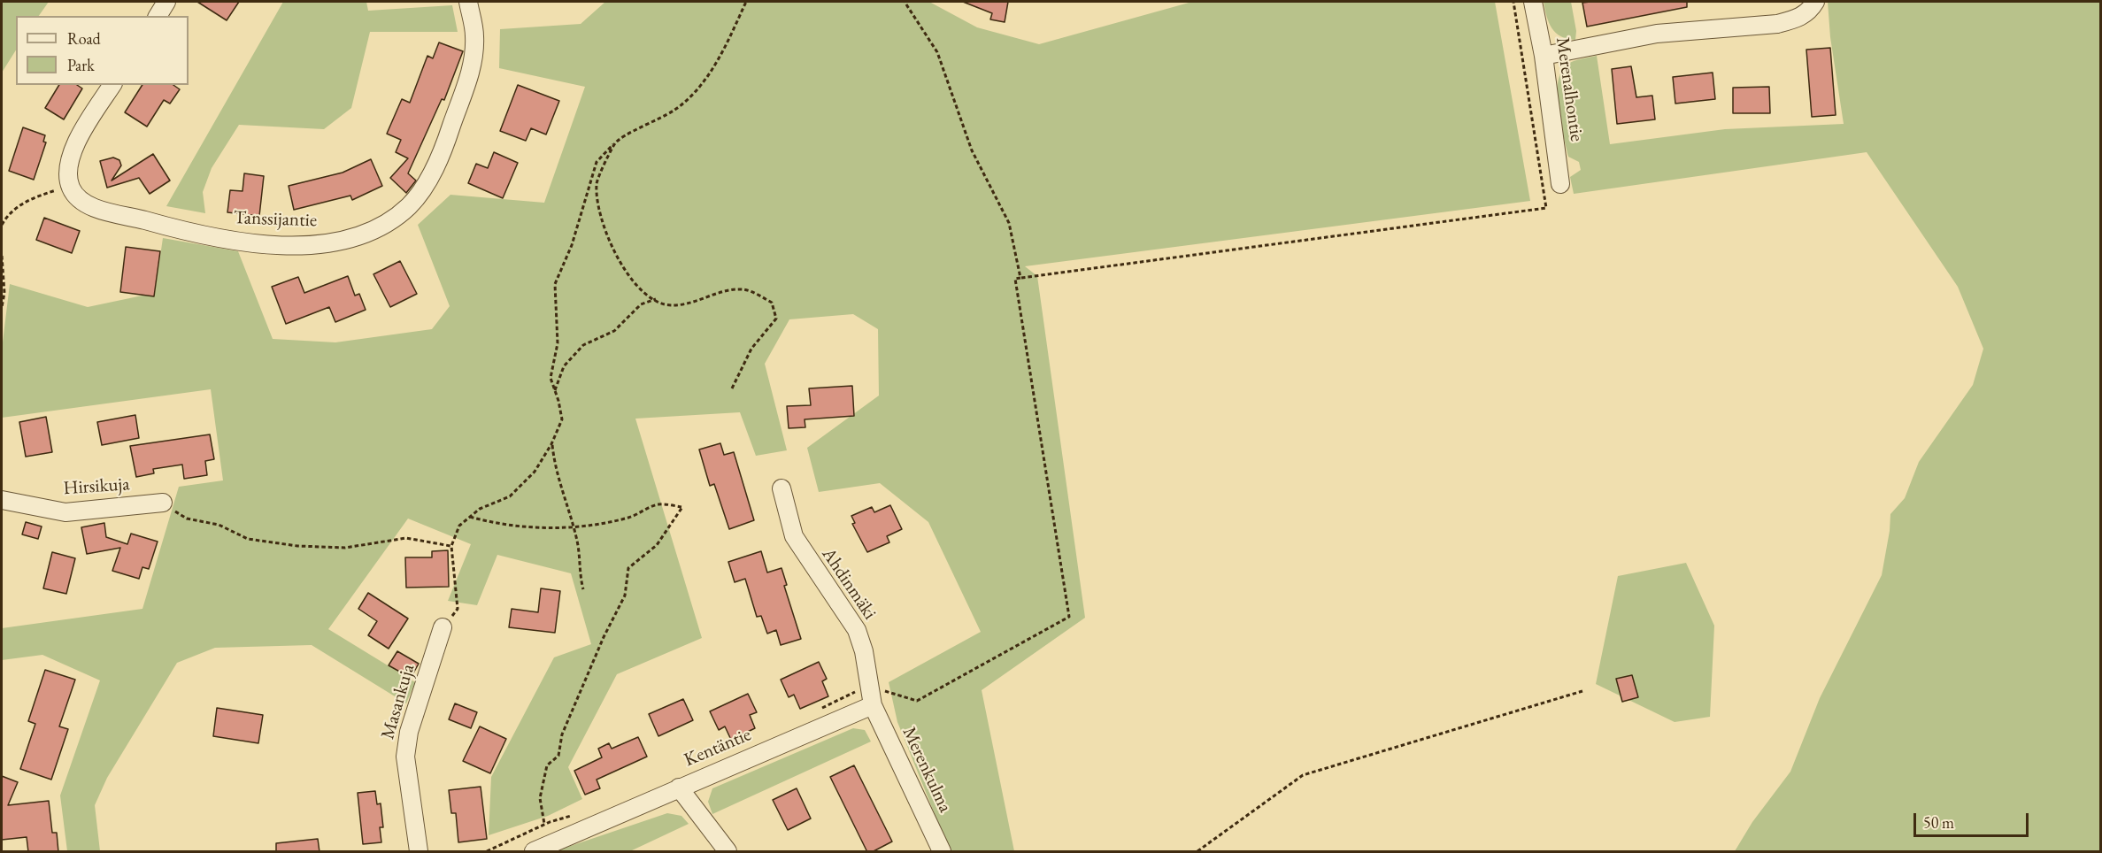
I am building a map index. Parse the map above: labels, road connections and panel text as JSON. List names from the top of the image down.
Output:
{
  "streets": {
    "street": [
      "Merenalhontie",
      "Tanssijantie",
      "Hirsikuja",
      "Ahdinmäki",
      "Masankuja",
      "Kentäntie",
      "Merenkulma"
    ]
  },
  "crossings": [
    ["Ahdinmäki", "Kentäntie"],
    ["Ahdinmäki", "Merenkulma"],
    ["Kentäntie", "Merenkulma"]
  ],
  "legend": ["Road", "Park"],
  "scale_bar": "50 m"
}
